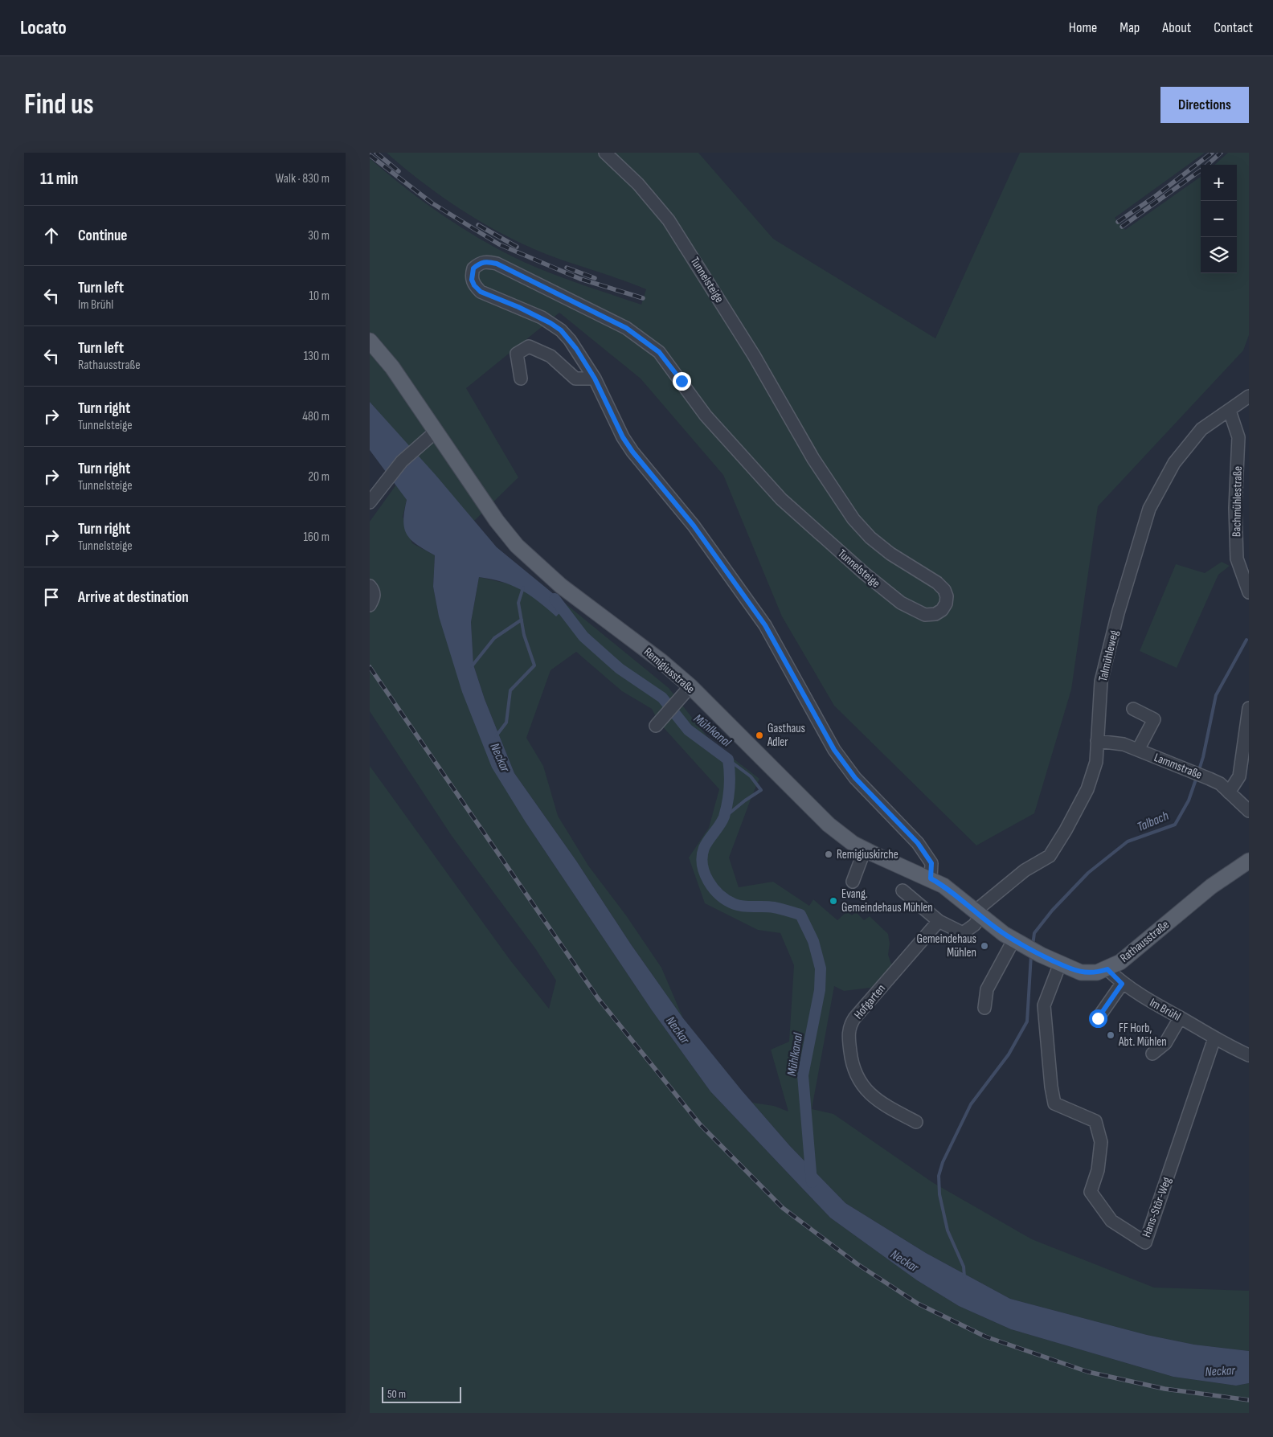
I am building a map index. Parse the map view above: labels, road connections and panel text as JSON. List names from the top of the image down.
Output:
{
  "streets": {
    "main road": ["Remigiusstraße", "Rathausstraße"],
    "street": [
      "Tunnelsteige",
      "Bachmühlestraße",
      "Talmühleweg",
      "Lammstraße",
      "Hofgarten",
      "Im Brühl",
      "Hans-Stör-Weg"
    ]
  },
  "crossings": [
    ["Tunnelsteige", "Remigiusstraße"],
    ["Tunnelsteige", "Rathausstraße"],
    ["Bachmühlestraße", "Talmühleweg"],
    ["Talmühleweg", "Lammstraße"],
    ["Talmühleweg", "Rathausstraße"],
    ["Remigiusstraße", "Rathausstraße"],
    ["Rathausstraße", "Im Brühl"],
    ["Rathausstraße", "Hans-Stör-Weg"],
    ["Im Brühl", "Hans-Stör-Weg"]
  ],
  "water": ["Mühlkanal", "Neckar", "Talbach"],
  "places": [
    "Gasthaus Adler",
    "Remigiuskirche",
    "Evang. Gemeindehaus Mühlen",
    "Gemeindehaus Mühlen",
    "FF Horb, Abt. Mühlen"
  ],
  "scale_bar": "50 m",
  "page": {
    "header": "Locato",
    "nav": [
      "Home",
      "Map",
      "About",
      "Contact"
    ],
    "buttons": "Directions",
    "title": "Find us",
    "heading": ["11 min", "Walk · 830 m"],
    "map_buttons": ["+", "−"],
    "list": [
      ["Continue", "30 m"],
      ["Turn left", "Im Brühl", "10 m"],
      ["Turn left", "Rathausstraße", "130 m"],
      ["Turn right", "Tunnelsteige", "480 m"],
      ["Turn right", "Tunnelsteige", "20 m"],
      ["Turn right", "Tunnelsteige", "160 m"],
      "Arrive at destination"
    ],
    "scale": "50 m"
  }
}
